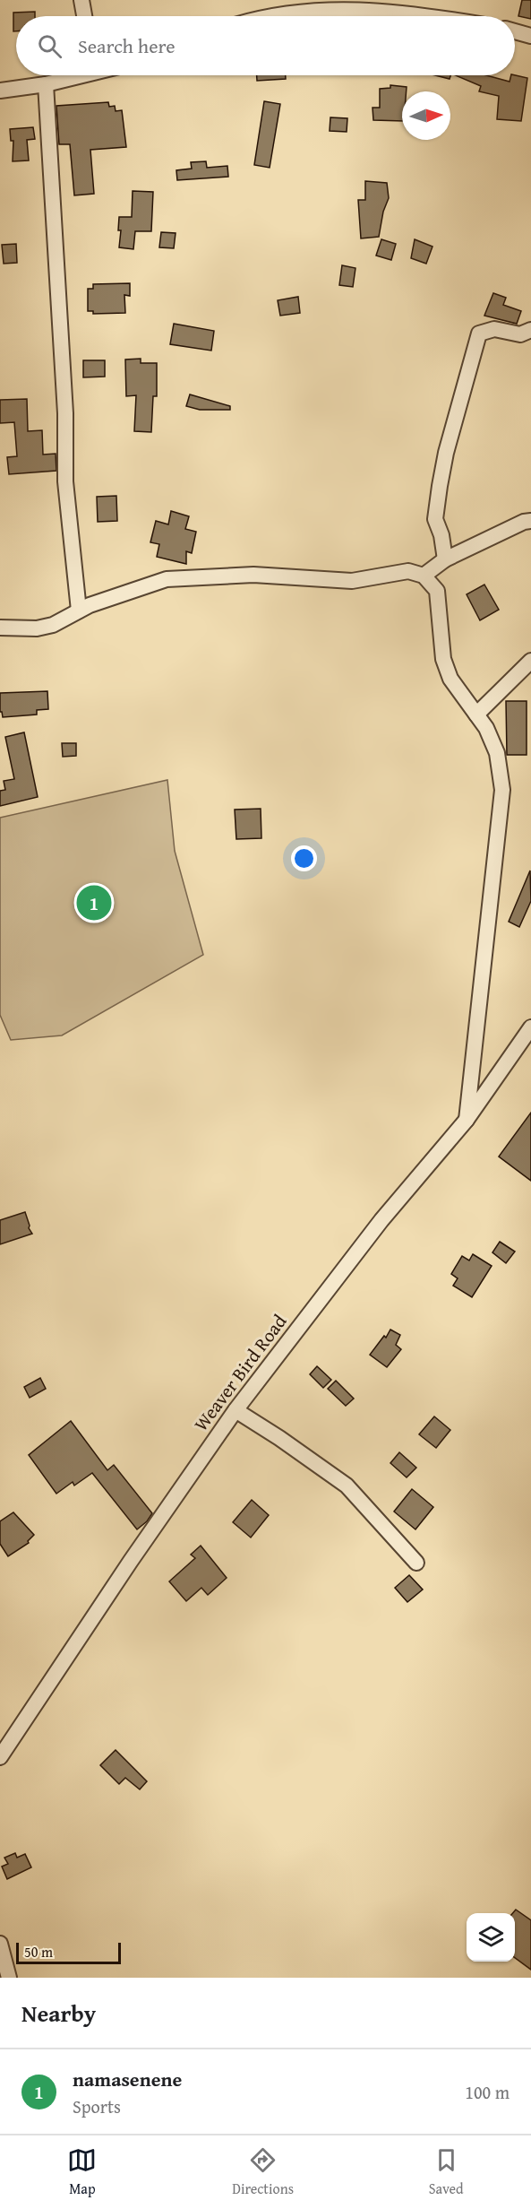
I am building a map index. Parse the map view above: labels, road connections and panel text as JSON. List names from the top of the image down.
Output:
{
  "streets": {
    "street": ["Weaver Bird Road"]
  },
  "scale_bar": "50 m",
  "north": "right",
  "page": {
    "search": "Search here",
    "pins": "1",
    "scale": "50 m",
    "heading": "Nearby",
    "list": [
      {
        "mark": "1",
        "name": "namasenene",
        "note": "Sports",
        "value": "100 m"
      }
    ],
    "nav": ["Map", "Directions", "Saved"]
  }
}
